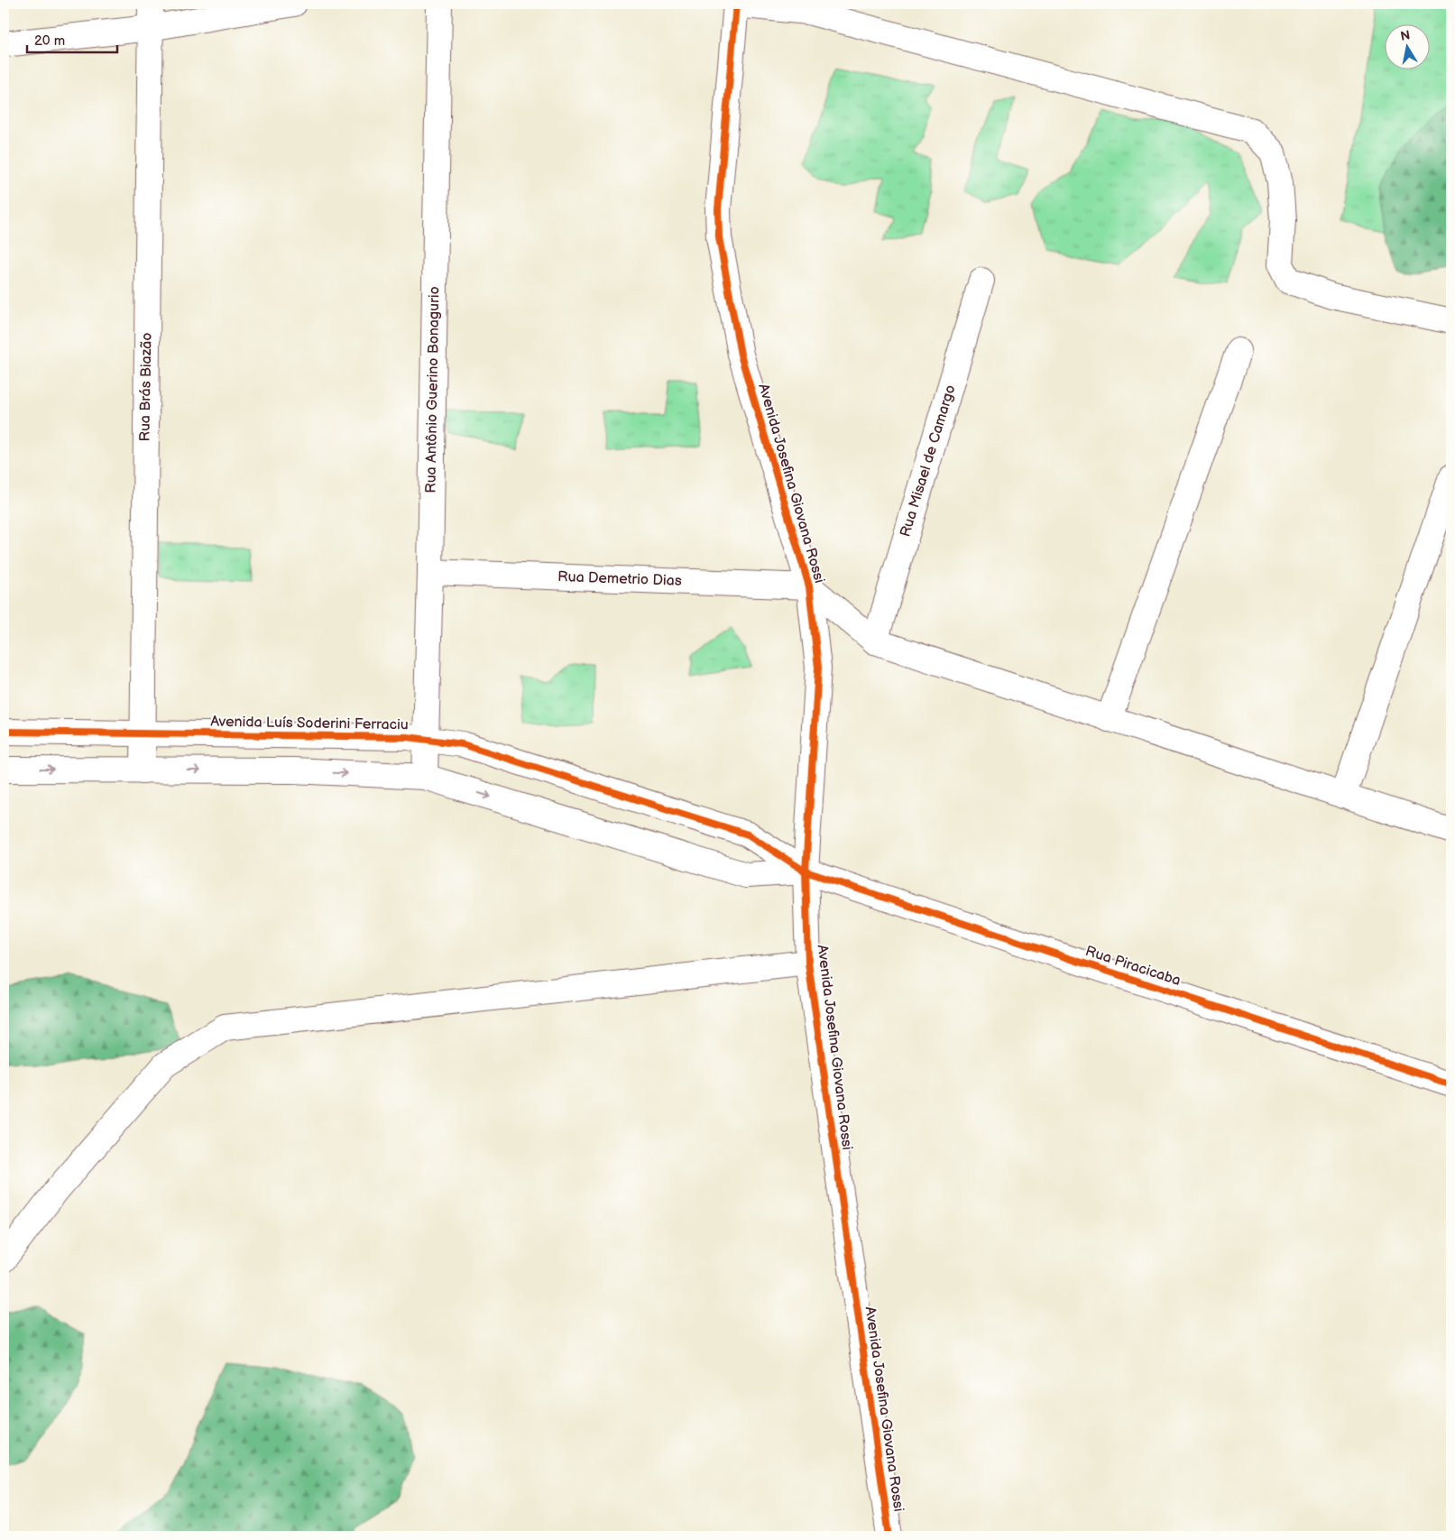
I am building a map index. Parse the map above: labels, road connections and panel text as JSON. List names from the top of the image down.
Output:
{
  "streets": {
    "street": [
      "Rua Brás Biazão",
      "Rua Antônio Guerino Bonagurio",
      "Rua Misael de Camargo",
      "Avenida Josefina Giovana Rossi",
      "Rua Demetrio Dias",
      "Avenida Luís Soderini Ferraciu",
      "Rua Piracicaba"
    ]
  },
  "crossings": [
    ["Rua Brás Biazão", "Avenida Luís Soderini Ferraciu"],
    ["Rua Antônio Guerino Bonagurio", "Rua Demetrio Dias"],
    ["Rua Antônio Guerino Bonagurio", "Avenida Luís Soderini Ferraciu"],
    ["Avenida Josefina Giovana Rossi", "Rua Demetrio Dias"],
    ["Avenida Josefina Giovana Rossi", "Avenida Luís Soderini Ferraciu"],
    ["Avenida Josefina Giovana Rossi", "Rua Piracicaba"],
    ["Avenida Luís Soderini Ferraciu", "Rua Piracicaba"]
  ],
  "scale_bar": "20 m",
  "north": "top"
}
